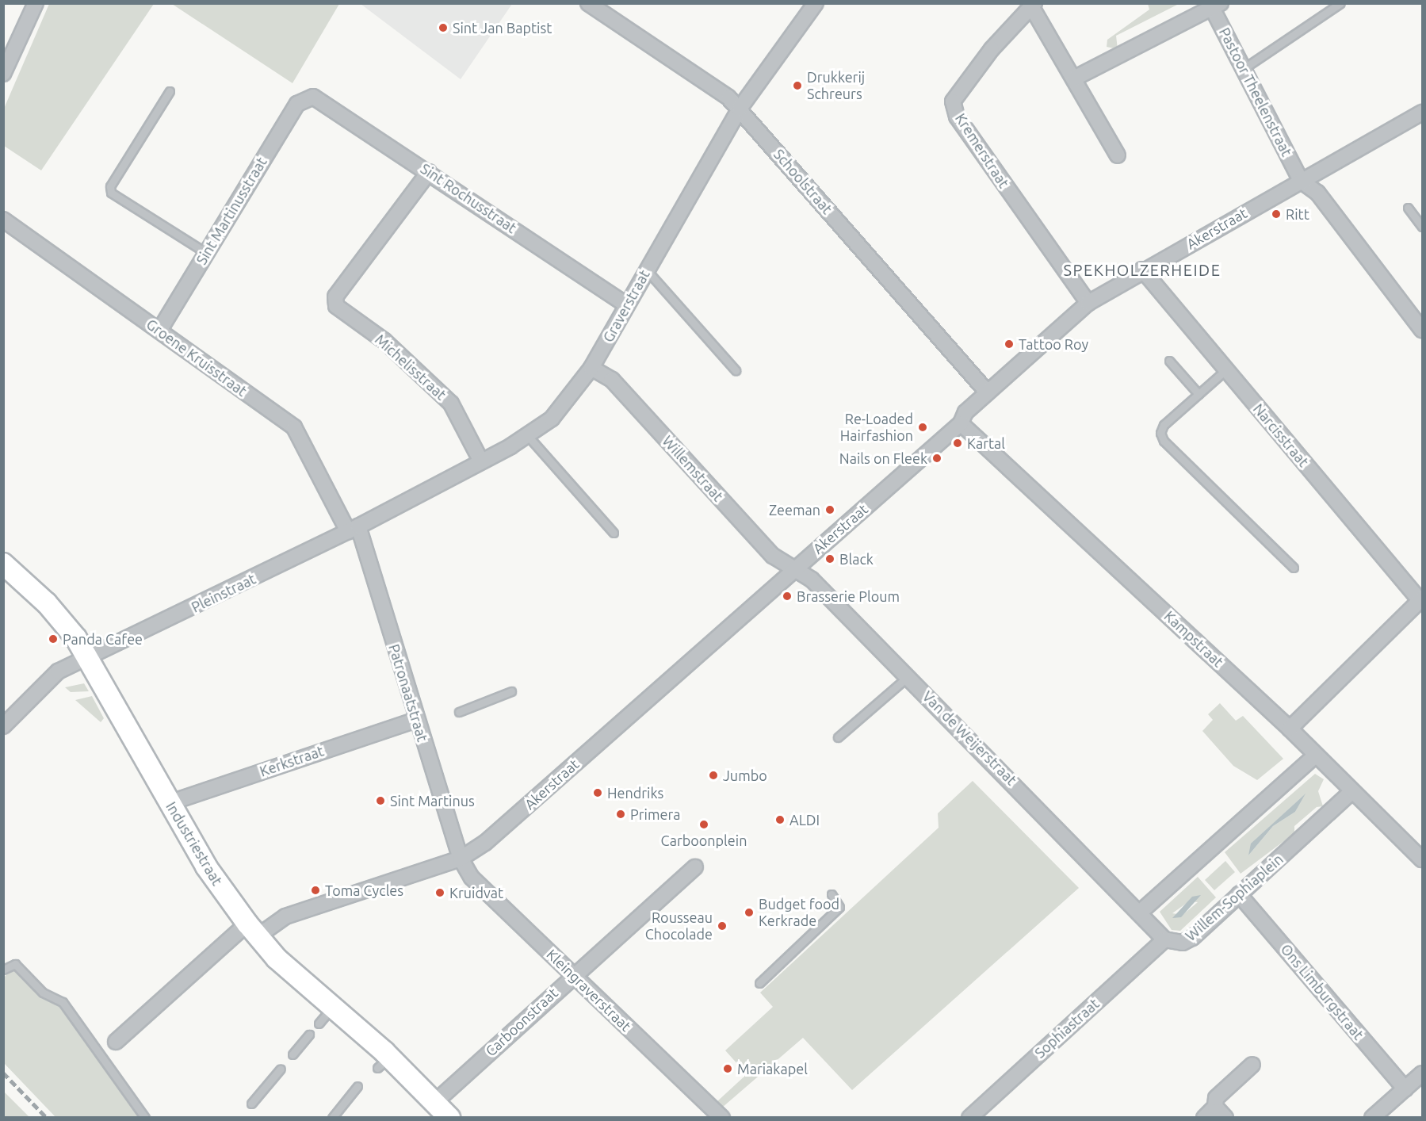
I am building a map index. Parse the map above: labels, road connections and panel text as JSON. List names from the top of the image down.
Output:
{
  "streets": {
    "street": [
      "Pastoor Theelenstraat",
      "Kremerstraat",
      "Schoolstraat",
      "Sint Rochusstraat",
      "Sint Martinusstraat",
      "Akerstraat",
      "Graverstraat",
      "Groene Kruisstraat",
      "Michelisstraat",
      "Narcisstraat",
      "Willemstraat",
      "Pleinstraat",
      "Kampstraat",
      "Patronaatstraat",
      "Van de Weijerstraat",
      "Kerkstraat",
      "Industriestraat",
      "Willem-Sophiaplein",
      "Kleingraverstraat",
      "Ons Limburgstraat",
      "Carboonstraat",
      "Sophiastraat"
    ]
  },
  "crossings": [
    ["Pastoor Theelenstraat", "Akerstraat"],
    ["Kremerstraat", "Akerstraat"],
    ["Schoolstraat", "Akerstraat"],
    ["Schoolstraat", "Graverstraat"],
    ["Sint Rochusstraat", "Sint Martinusstraat"],
    ["Sint Rochusstraat", "Graverstraat"],
    ["Sint Rochusstraat", "Michelisstraat"],
    ["Sint Martinusstraat", "Groene Kruisstraat"],
    ["Akerstraat", "Narcisstraat"],
    ["Akerstraat", "Willemstraat"],
    ["Akerstraat", "Kampstraat"],
    ["Akerstraat", "Patronaatstraat"],
    ["Akerstraat", "Van de Weijerstraat"],
    ["Akerstraat", "Industriestraat"],
    ["Akerstraat", "Kleingraverstraat"],
    ["Graverstraat", "Groene Kruisstraat"],
    ["Graverstraat", "Michelisstraat"],
    ["Graverstraat", "Willemstraat"],
    ["Graverstraat", "Pleinstraat"],
    ["Graverstraat", "Patronaatstraat"],
    ["Groene Kruisstraat", "Pleinstraat"],
    ["Groene Kruisstraat", "Patronaatstraat"],
    ["Willemstraat", "Van de Weijerstraat"],
    ["Pleinstraat", "Patronaatstraat"],
    ["Pleinstraat", "Industriestraat"],
    ["Kampstraat", "Willem-Sophiaplein"],
    ["Patronaatstraat", "Kerkstraat"],
    ["Patronaatstraat", "Kleingraverstraat"],
    ["Van de Weijerstraat", "Willem-Sophiaplein"],
    ["Kerkstraat", "Industriestraat"],
    ["Industriestraat", "Carboonstraat"],
    ["Willem-Sophiaplein", "Ons Limburgstraat"],
    ["Willem-Sophiaplein", "Sophiastraat"],
    ["Kleingraverstraat", "Carboonstraat"]
  ],
  "districts": ["SPEKHOLZERHEIDE"],
  "places": [
    "Sint Jan Baptist",
    "Drukkerij Schreurs",
    "Ritt",
    "Tattoo Roy",
    "Re-Loaded Hairfashion",
    "Kartal",
    "Nails on Fleek",
    "Zeeman",
    "Black",
    "Brasserie Ploum",
    "Panda Cafee",
    "Jumbo",
    "Hendriks",
    "Sint Martinus",
    "Primera",
    "ALDI",
    "Carboonplein",
    "Toma Cycles",
    "Kruidvat",
    "Budget food Kerkrade",
    "Rousseau Chocolade",
    "Mariakapel"
  ]
}
